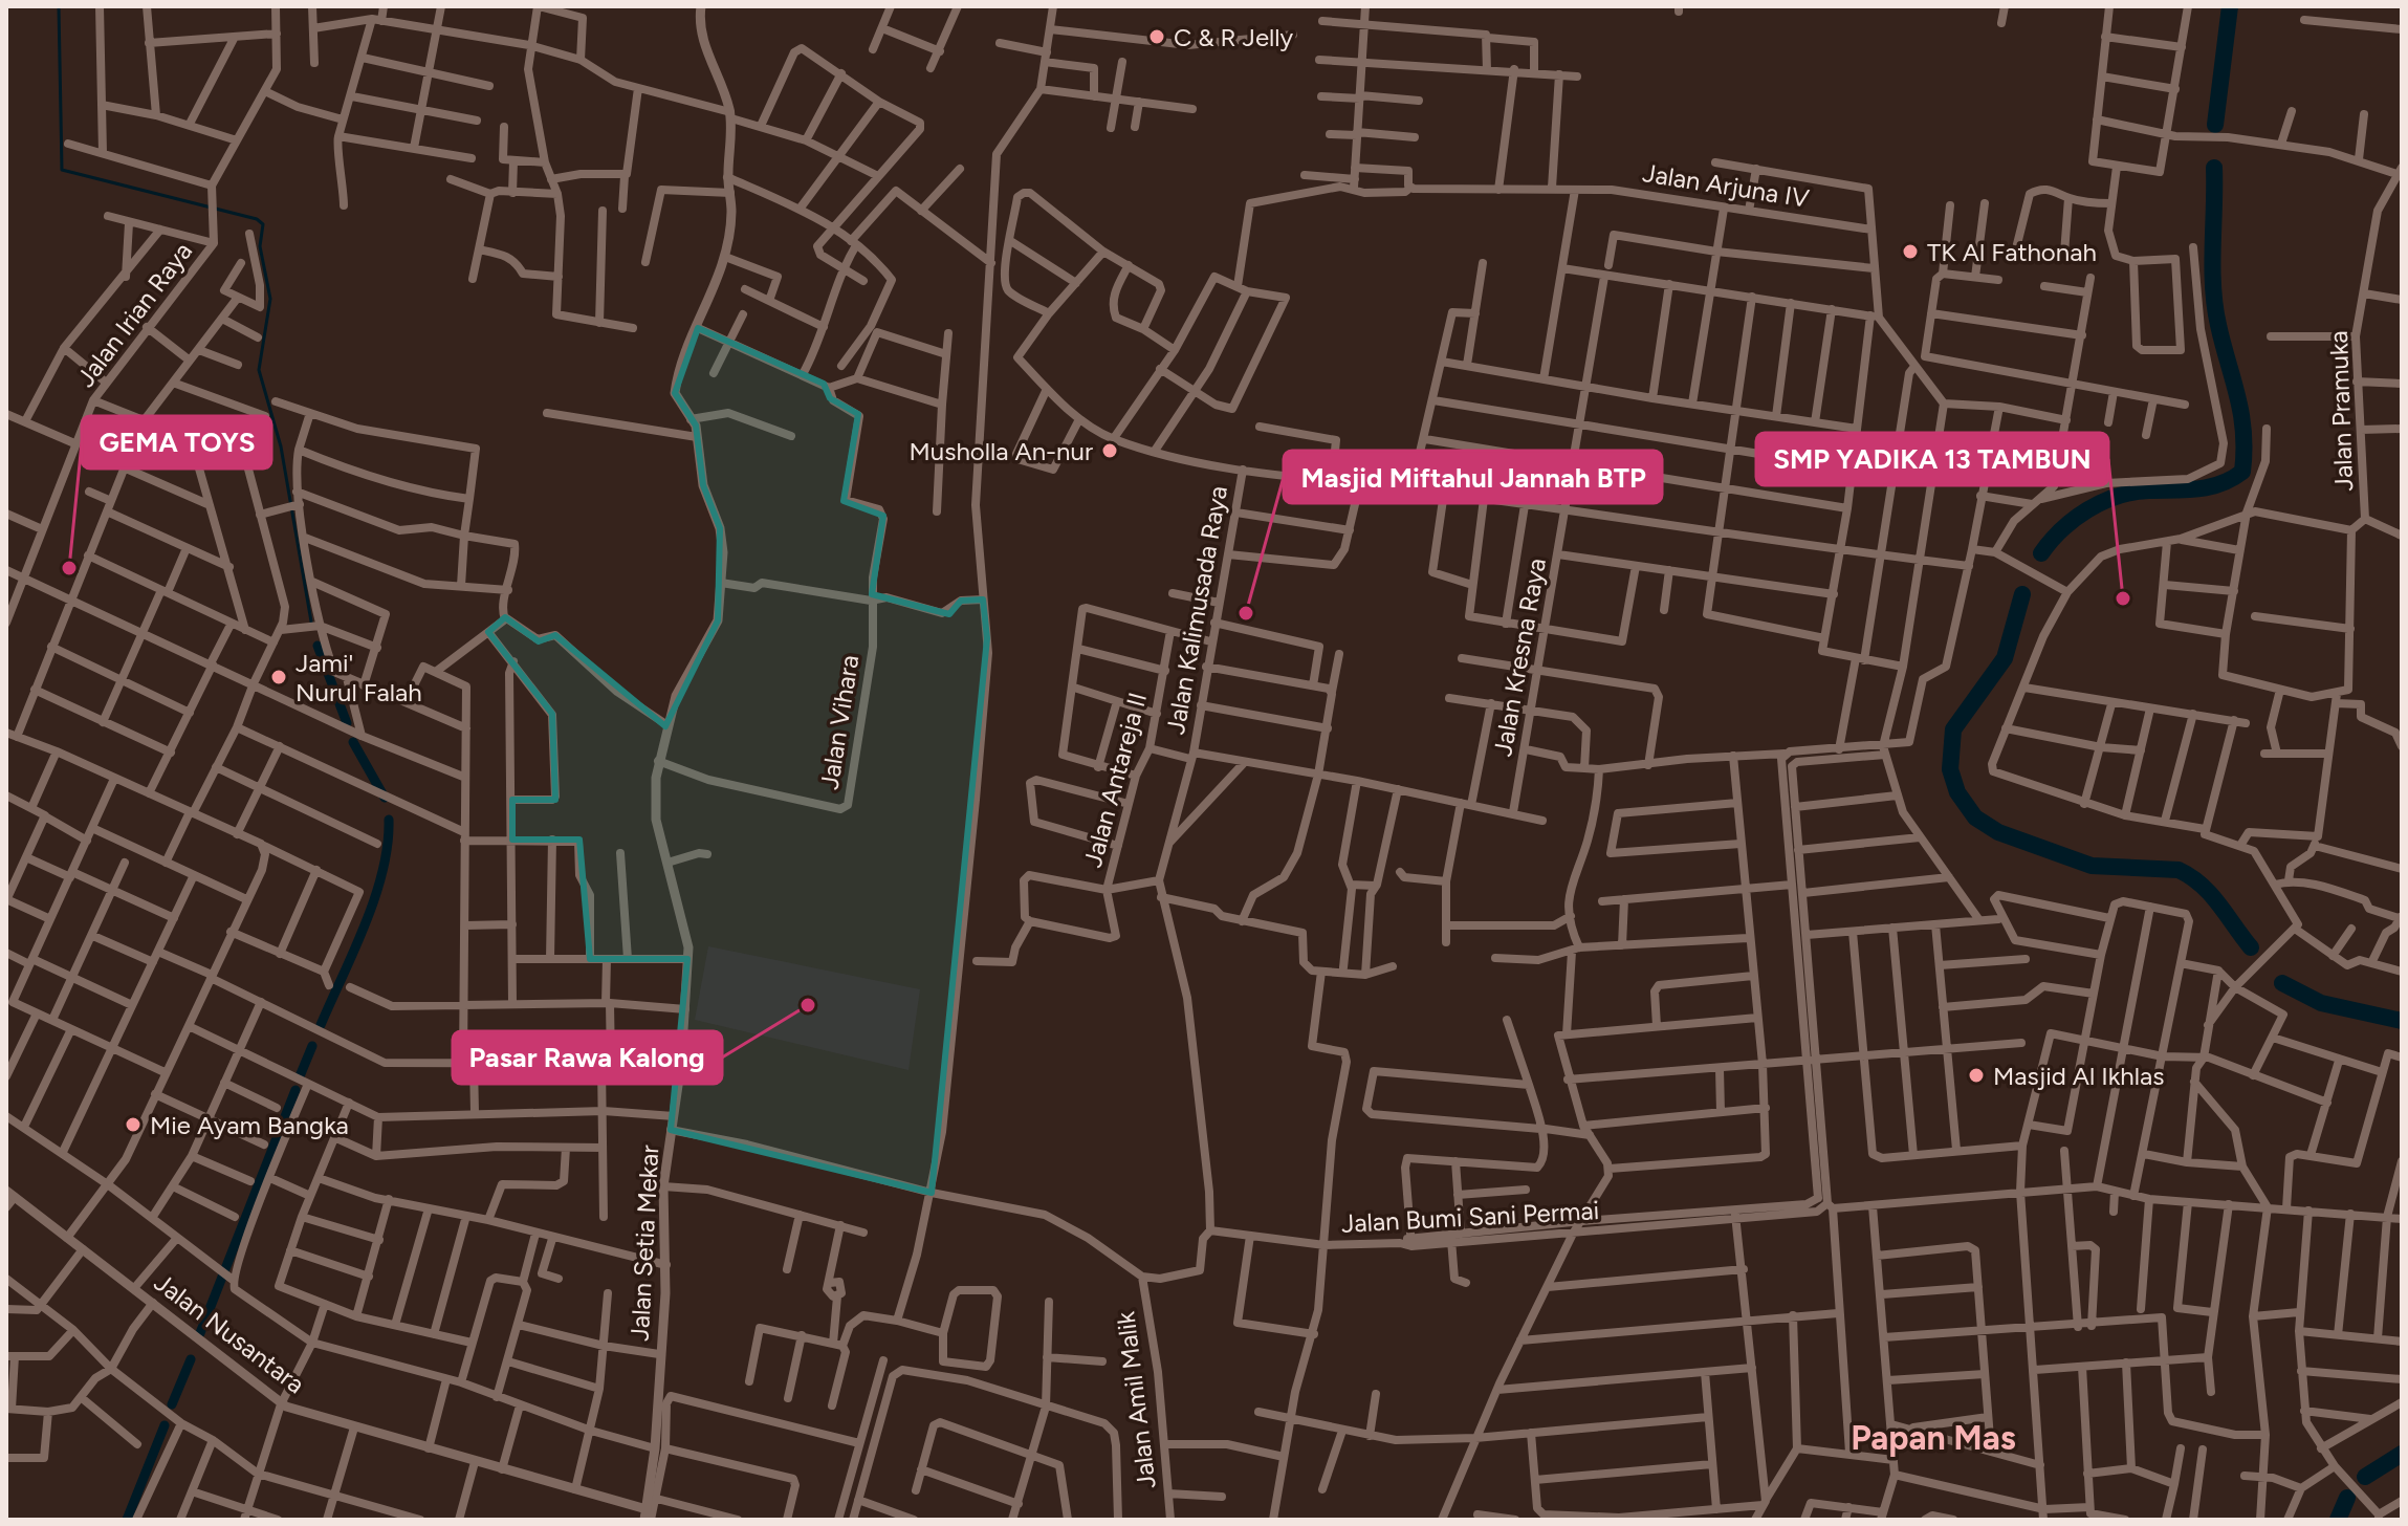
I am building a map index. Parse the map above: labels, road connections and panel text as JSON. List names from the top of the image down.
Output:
{
  "streets": {
    "street": [
      "Jalan Arjuna IV",
      "Jalan Irian Raya",
      "Jalan Pramuka",
      "Jalan Kalimusada Raya",
      "Jalan Kresna Raya",
      "Jalan Vihara",
      "Jalan Antareja II",
      "Jalan Bumi Sani Permai",
      "Jalan Setia Mekar",
      "Jalan Nusantara",
      "Jalan Amil Malik"
    ]
  },
  "crossings": [
    ["Jalan Kalimusada Raya", "Jalan Kresna Raya"],
    ["Jalan Kalimusada Raya", "Jalan Bumi Sani Permai"],
    ["Jalan Vihara", "Jalan Setia Mekar"],
    ["Jalan Setia Mekar", "Jalan Nusantara"]
  ],
  "districts": ["Papan Mas"],
  "places": [
    "C & R Jelly",
    "TK Al Fathonah",
    "Musholla An-nur",
    "GEMA TOYS",
    "SMP YADIKA 13 TAMBUN",
    "Masjid Miftahul Jannah BTP",
    "Jami' Nurul Falah",
    "Pasar Rawa Kalong",
    "Masjid Al Ikhlas",
    "Mie Ayam Bangka"
  ]
}
